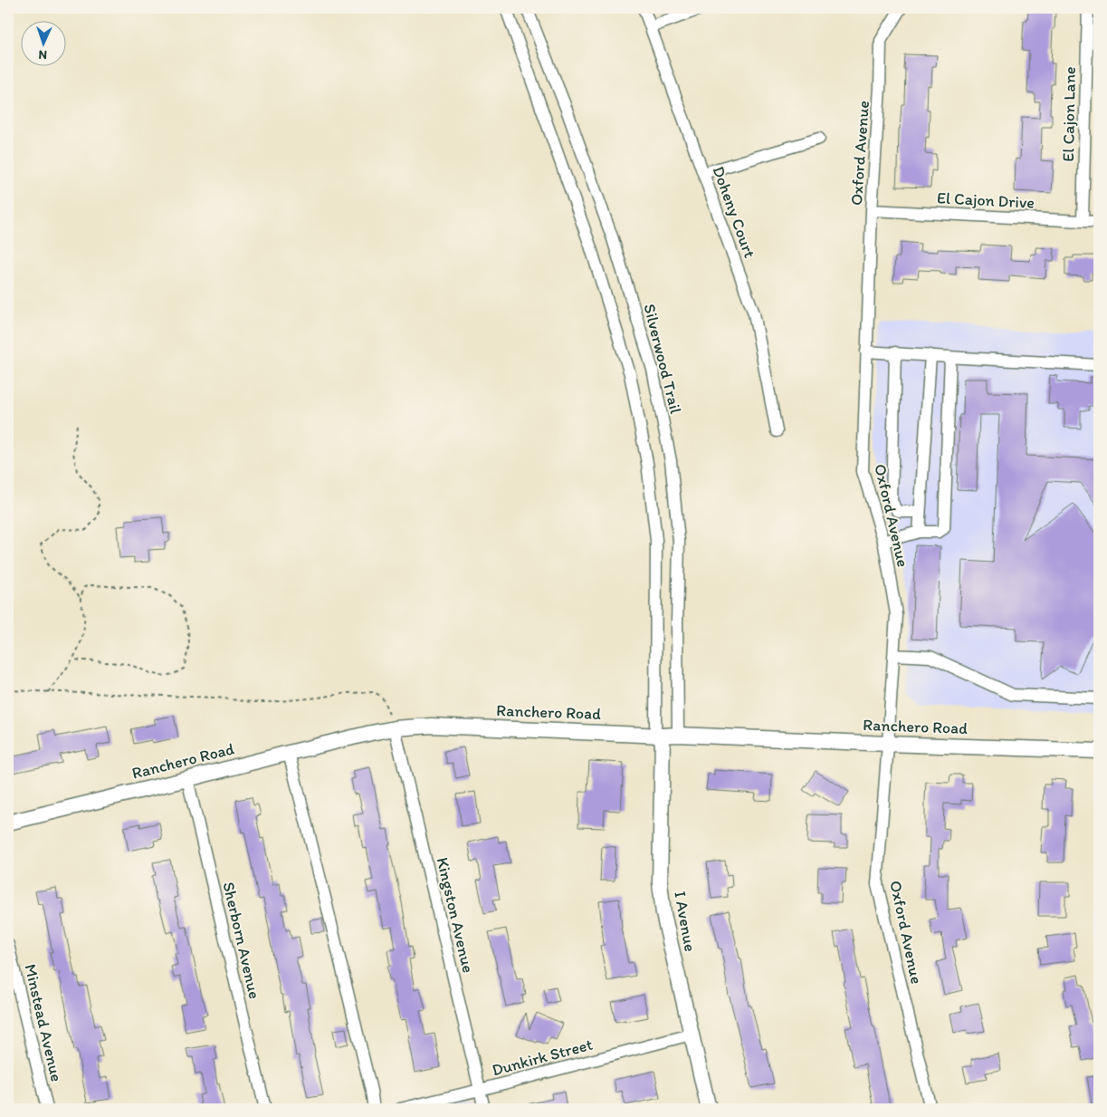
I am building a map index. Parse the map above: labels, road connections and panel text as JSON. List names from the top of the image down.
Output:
{
  "streets": {
    "main road": ["Ranchero Road", "I Avenue"],
    "street": [
      "El Cajon Lane",
      "Oxford Avenue",
      "El Cajon Drive",
      "Doheny Court",
      "Silverwood Trail",
      "Kingston Avenue",
      "Sherborn Avenue",
      "Minstead Avenue",
      "Dunkirk Street"
    ]
  },
  "crossings": [
    ["El Cajon Lane", "El Cajon Drive"],
    ["Oxford Avenue", "El Cajon Drive"],
    ["Oxford Avenue", "Ranchero Road"],
    ["Silverwood Trail", "Ranchero Road"],
    ["Silverwood Trail", "I Avenue"],
    ["Ranchero Road", "Kingston Avenue"],
    ["Ranchero Road", "I Avenue"],
    ["Ranchero Road", "Sherborn Avenue"],
    ["Kingston Avenue", "Dunkirk Street"],
    ["I Avenue", "Dunkirk Street"]
  ],
  "north": "bottom"
}
